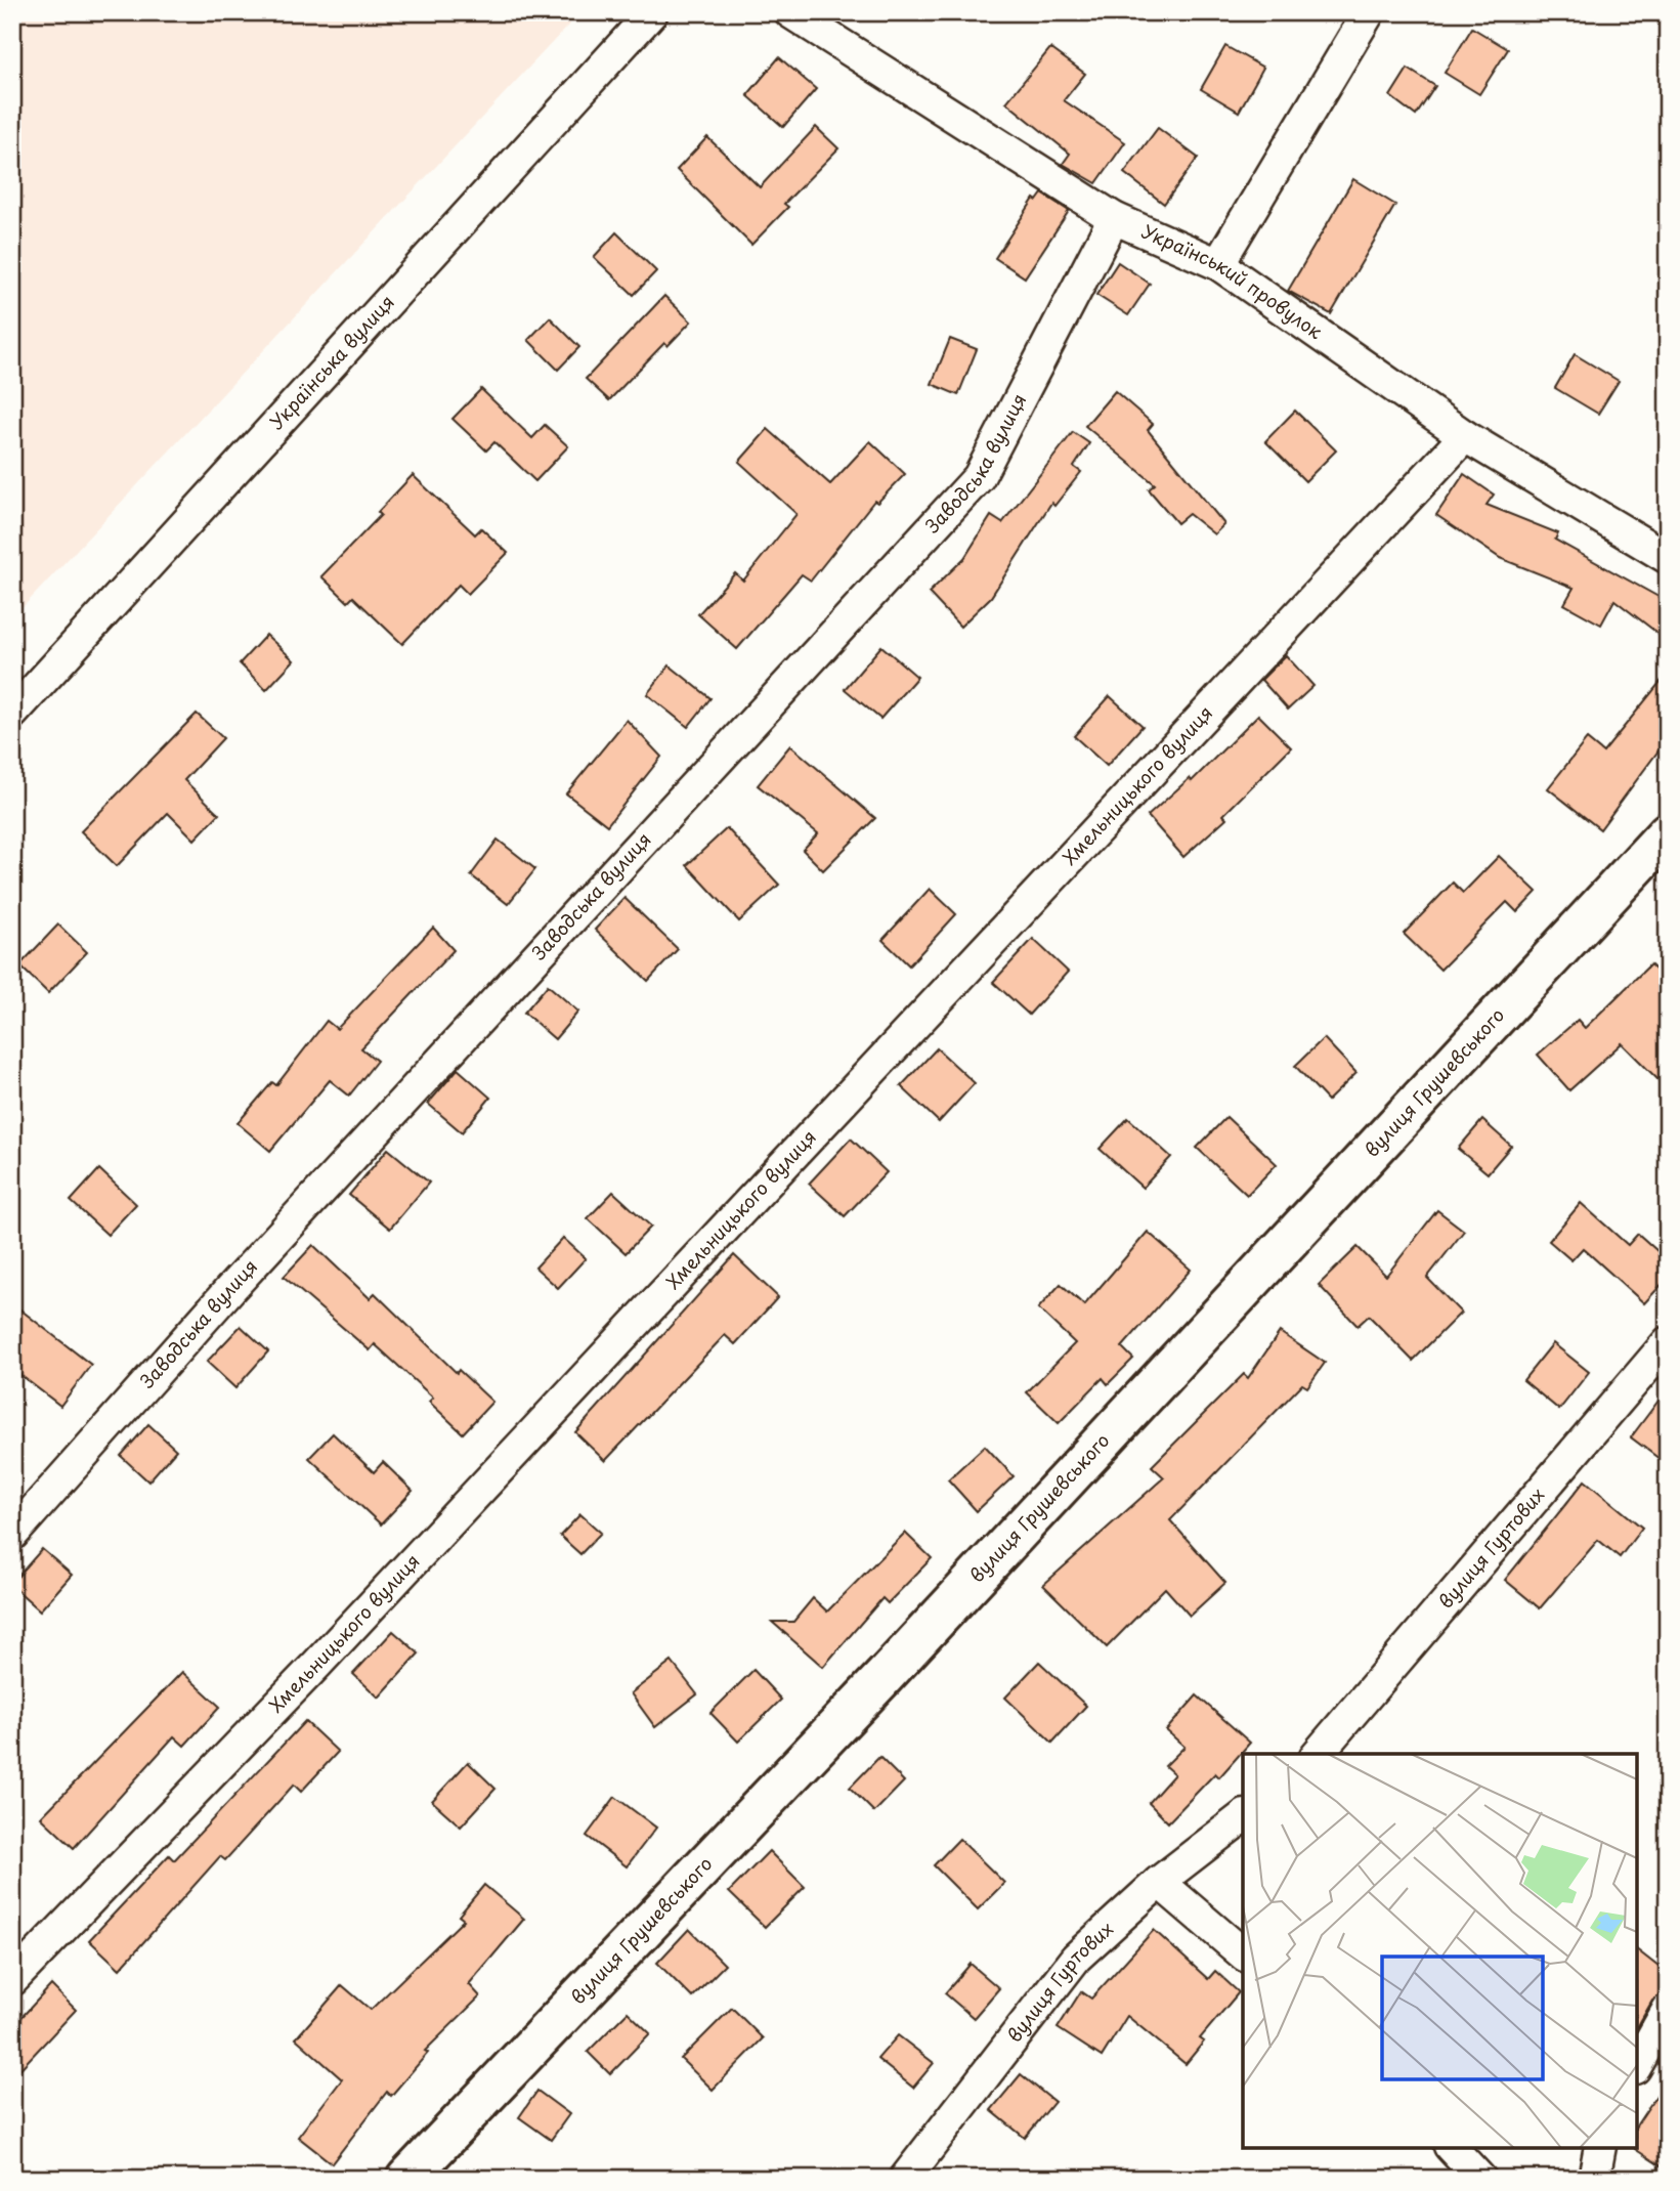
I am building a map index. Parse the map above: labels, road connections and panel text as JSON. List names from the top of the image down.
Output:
{
  "streets": {
    "street": [
      "Український провулок",
      "Українська вулиця",
      "Заводська вулиця",
      "Хмельницького вулиця",
      "вулиця Грушевського",
      "вулиця Гуртових"
    ]
  },
  "crossings": [
    ["Український провулок", "Заводська вулиця"],
    ["Український провулок", "Хмельницького вулиця"]
  ]
}
